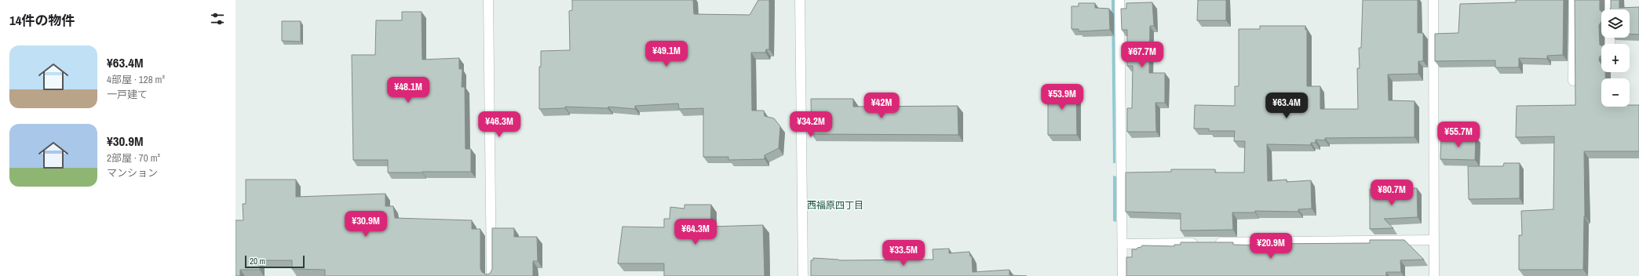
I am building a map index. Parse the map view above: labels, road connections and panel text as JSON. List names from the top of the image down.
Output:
{
  "districts": ["西福原四丁目"],
  "scale_bar": "20 m",
  "page": {
    "heading": "14件の物件",
    "map_buttons": ["+", "−"],
    "list": [
      {
        "name": "¥63.4M",
        "note": "4部屋 · 128 m² · 一戸建て"
      },
      {
        "name": "¥30.9M",
        "note": "2部屋 · 70 m² · マンション"
      }
    ],
    "price": [
      "¥49.1M",
      "¥67.7M",
      "¥48.1M",
      "¥53.9M",
      "¥42M",
      "¥63.4M",
      "¥46.3M",
      "¥34.2M",
      "¥55.7M",
      "¥80.7M",
      "¥30.9M",
      "¥64.3M",
      "¥20.9M",
      "¥33.5M"
    ],
    "scale": "20 m"
  }
}
